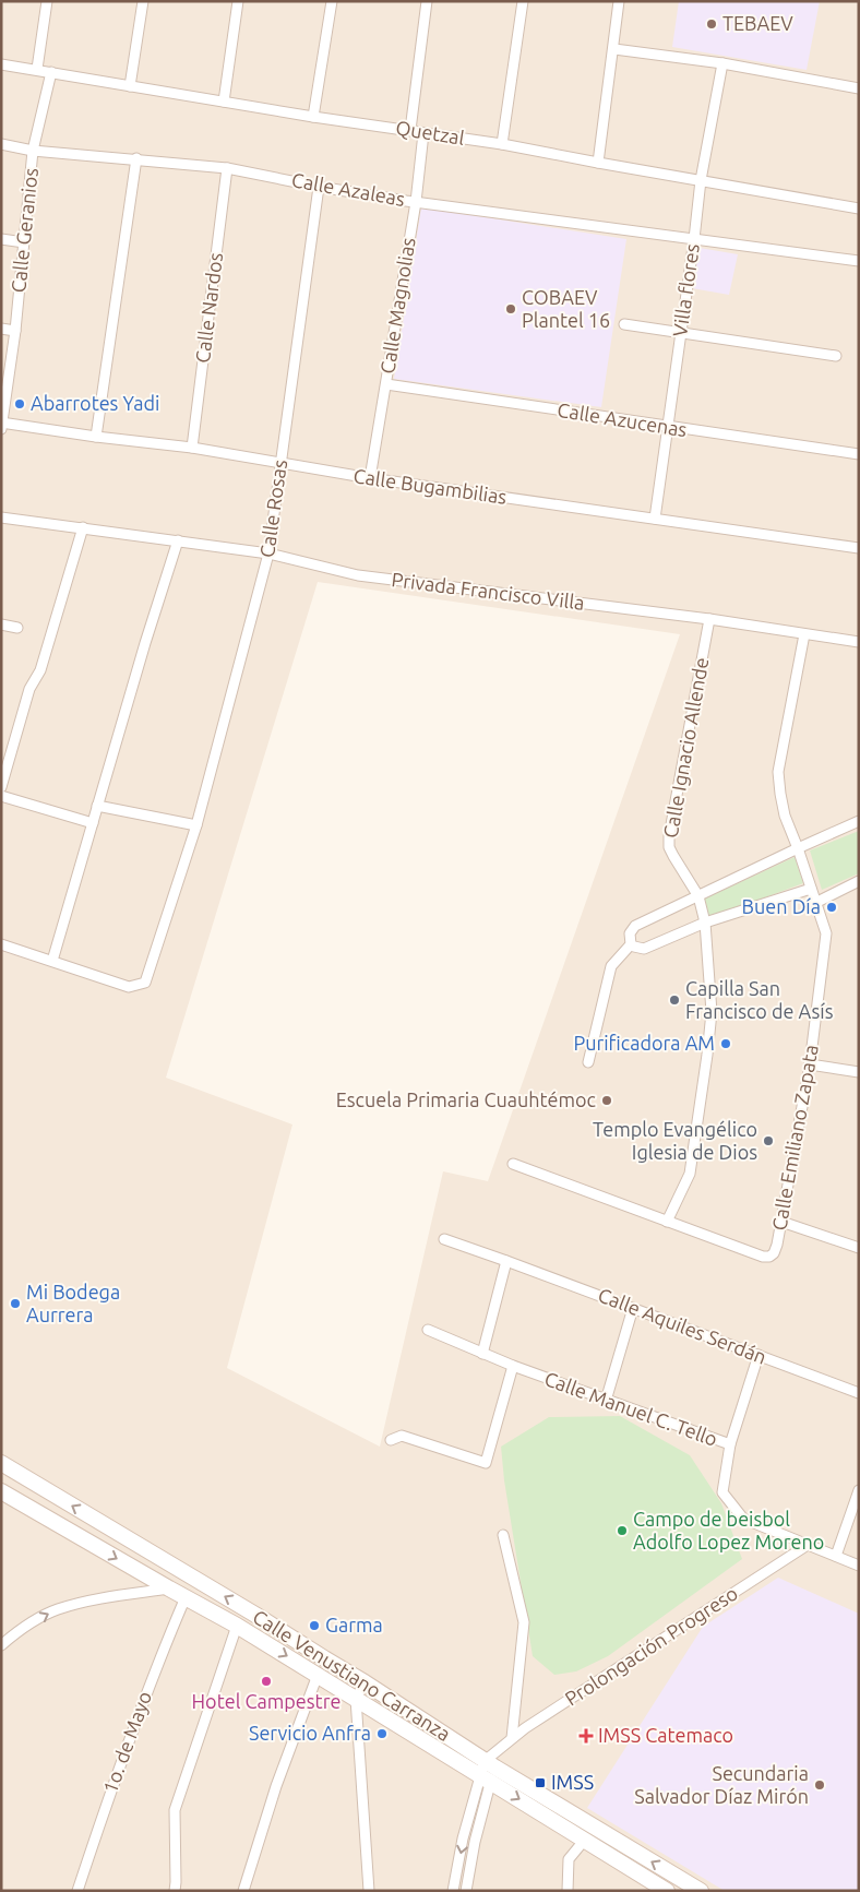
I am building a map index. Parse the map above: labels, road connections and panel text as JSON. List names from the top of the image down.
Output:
{
  "streets": {
    "main road": ["Calle Venustiano Carranza"],
    "street": [
      "Quetzal",
      "Calle Azaleas",
      "Calle Geranios",
      "Villa flores",
      "Calle Magnolias",
      "Calle Nardos",
      "Calle Azucenas",
      "Calle Bugambilias",
      "Calle Rosas",
      "Privada Francisco Villa",
      "Calle Ignacio Allende",
      "Calle Emiliano Zapata",
      "Calle Aquiles Serdán",
      "Calle Manuel C. Tello",
      "Prolongación Progreso",
      "1o. de Mayo"
    ]
  },
  "crossings": [
    ["Quetzal", "Calle Geranios"],
    ["Quetzal", "Villa flores"],
    ["Quetzal", "Calle Magnolias"],
    ["Calle Azaleas", "Calle Geranios"],
    ["Calle Azaleas", "Villa flores"],
    ["Calle Azaleas", "Calle Magnolias"],
    ["Calle Azaleas", "Calle Nardos"],
    ["Calle Azaleas", "Calle Rosas"],
    ["Calle Geranios", "Calle Bugambilias"],
    ["Villa flores", "Calle Azucenas"],
    ["Villa flores", "Calle Bugambilias"],
    ["Calle Magnolias", "Calle Azucenas"],
    ["Calle Magnolias", "Calle Bugambilias"],
    ["Calle Nardos", "Calle Bugambilias"],
    ["Calle Bugambilias", "Calle Rosas"],
    ["Calle Rosas", "Privada Francisco Villa"],
    ["Privada Francisco Villa", "Calle Ignacio Allende"],
    ["Privada Francisco Villa", "Calle Emiliano Zapata"],
    ["Calle Ignacio Allende", "Calle Emiliano Zapata"],
    ["Calle Manuel C. Tello", "Prolongación Progreso"],
    ["Prolongación Progreso", "Calle Venustiano Carranza"],
    ["Calle Venustiano Carranza", "1o. de Mayo"]
  ],
  "places": {
    "other": [
      "TEBAEV",
      "COBAEV Plantel 16",
      "Abarrotes Yadi",
      "Buen Día",
      "Capilla San Francisco de Asís",
      "Purificadora AM",
      "Escuela Primaria Cuauhtémoc",
      "Templo Evangélico Iglesia de Dios",
      "Mi Bodega Aurrera",
      "Campo de beisbol Adolfo Lopez Moreno",
      "Garma",
      "Hotel Campestre",
      "Servicio Anfra",
      "Secundaria Salvador Díaz Mirón"
    ],
    "health": ["IMSS Catemaco"],
    "transit": ["IMSS"]
  }
}
